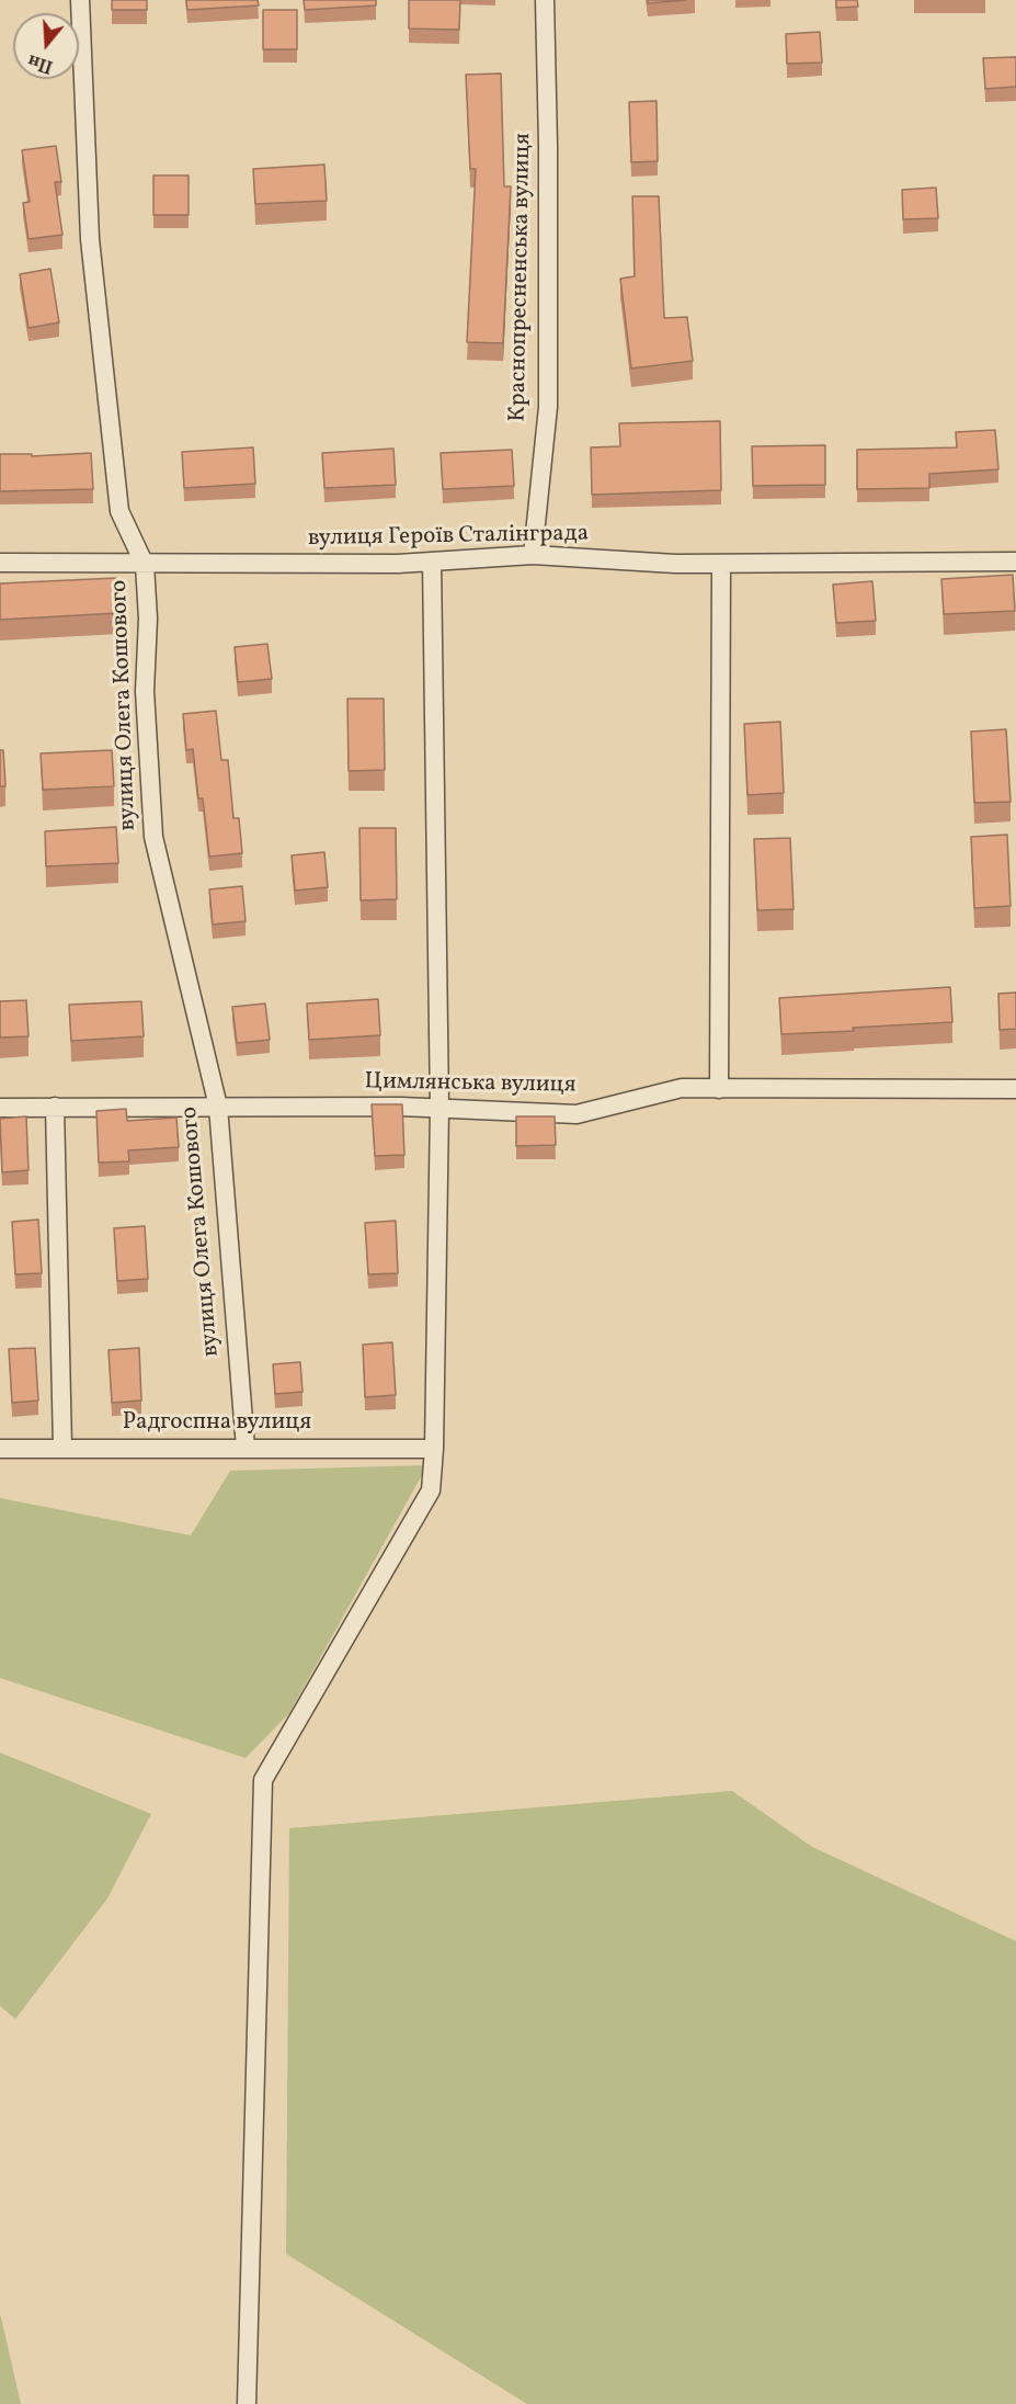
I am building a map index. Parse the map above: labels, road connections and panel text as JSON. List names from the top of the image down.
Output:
{
  "streets": {
    "street": [
      "Краснопресненська вулиця",
      "вулиця Героїв Сталінграда",
      "вулиця Олега Кошового",
      "Цимлянська вулиця",
      "Радгоспна вулиця"
    ]
  },
  "crossings": [
    ["Краснопресненська вулиця", "вулиця Героїв Сталінграда"],
    ["вулиця Героїв Сталінграда", "вулиця Олега Кошового"],
    ["вулиця Олега Кошового", "Цимлянська вулиця"],
    ["вулиця Олега Кошового", "Радгоспна вулиця"]
  ],
  "north": "bottom"
}
